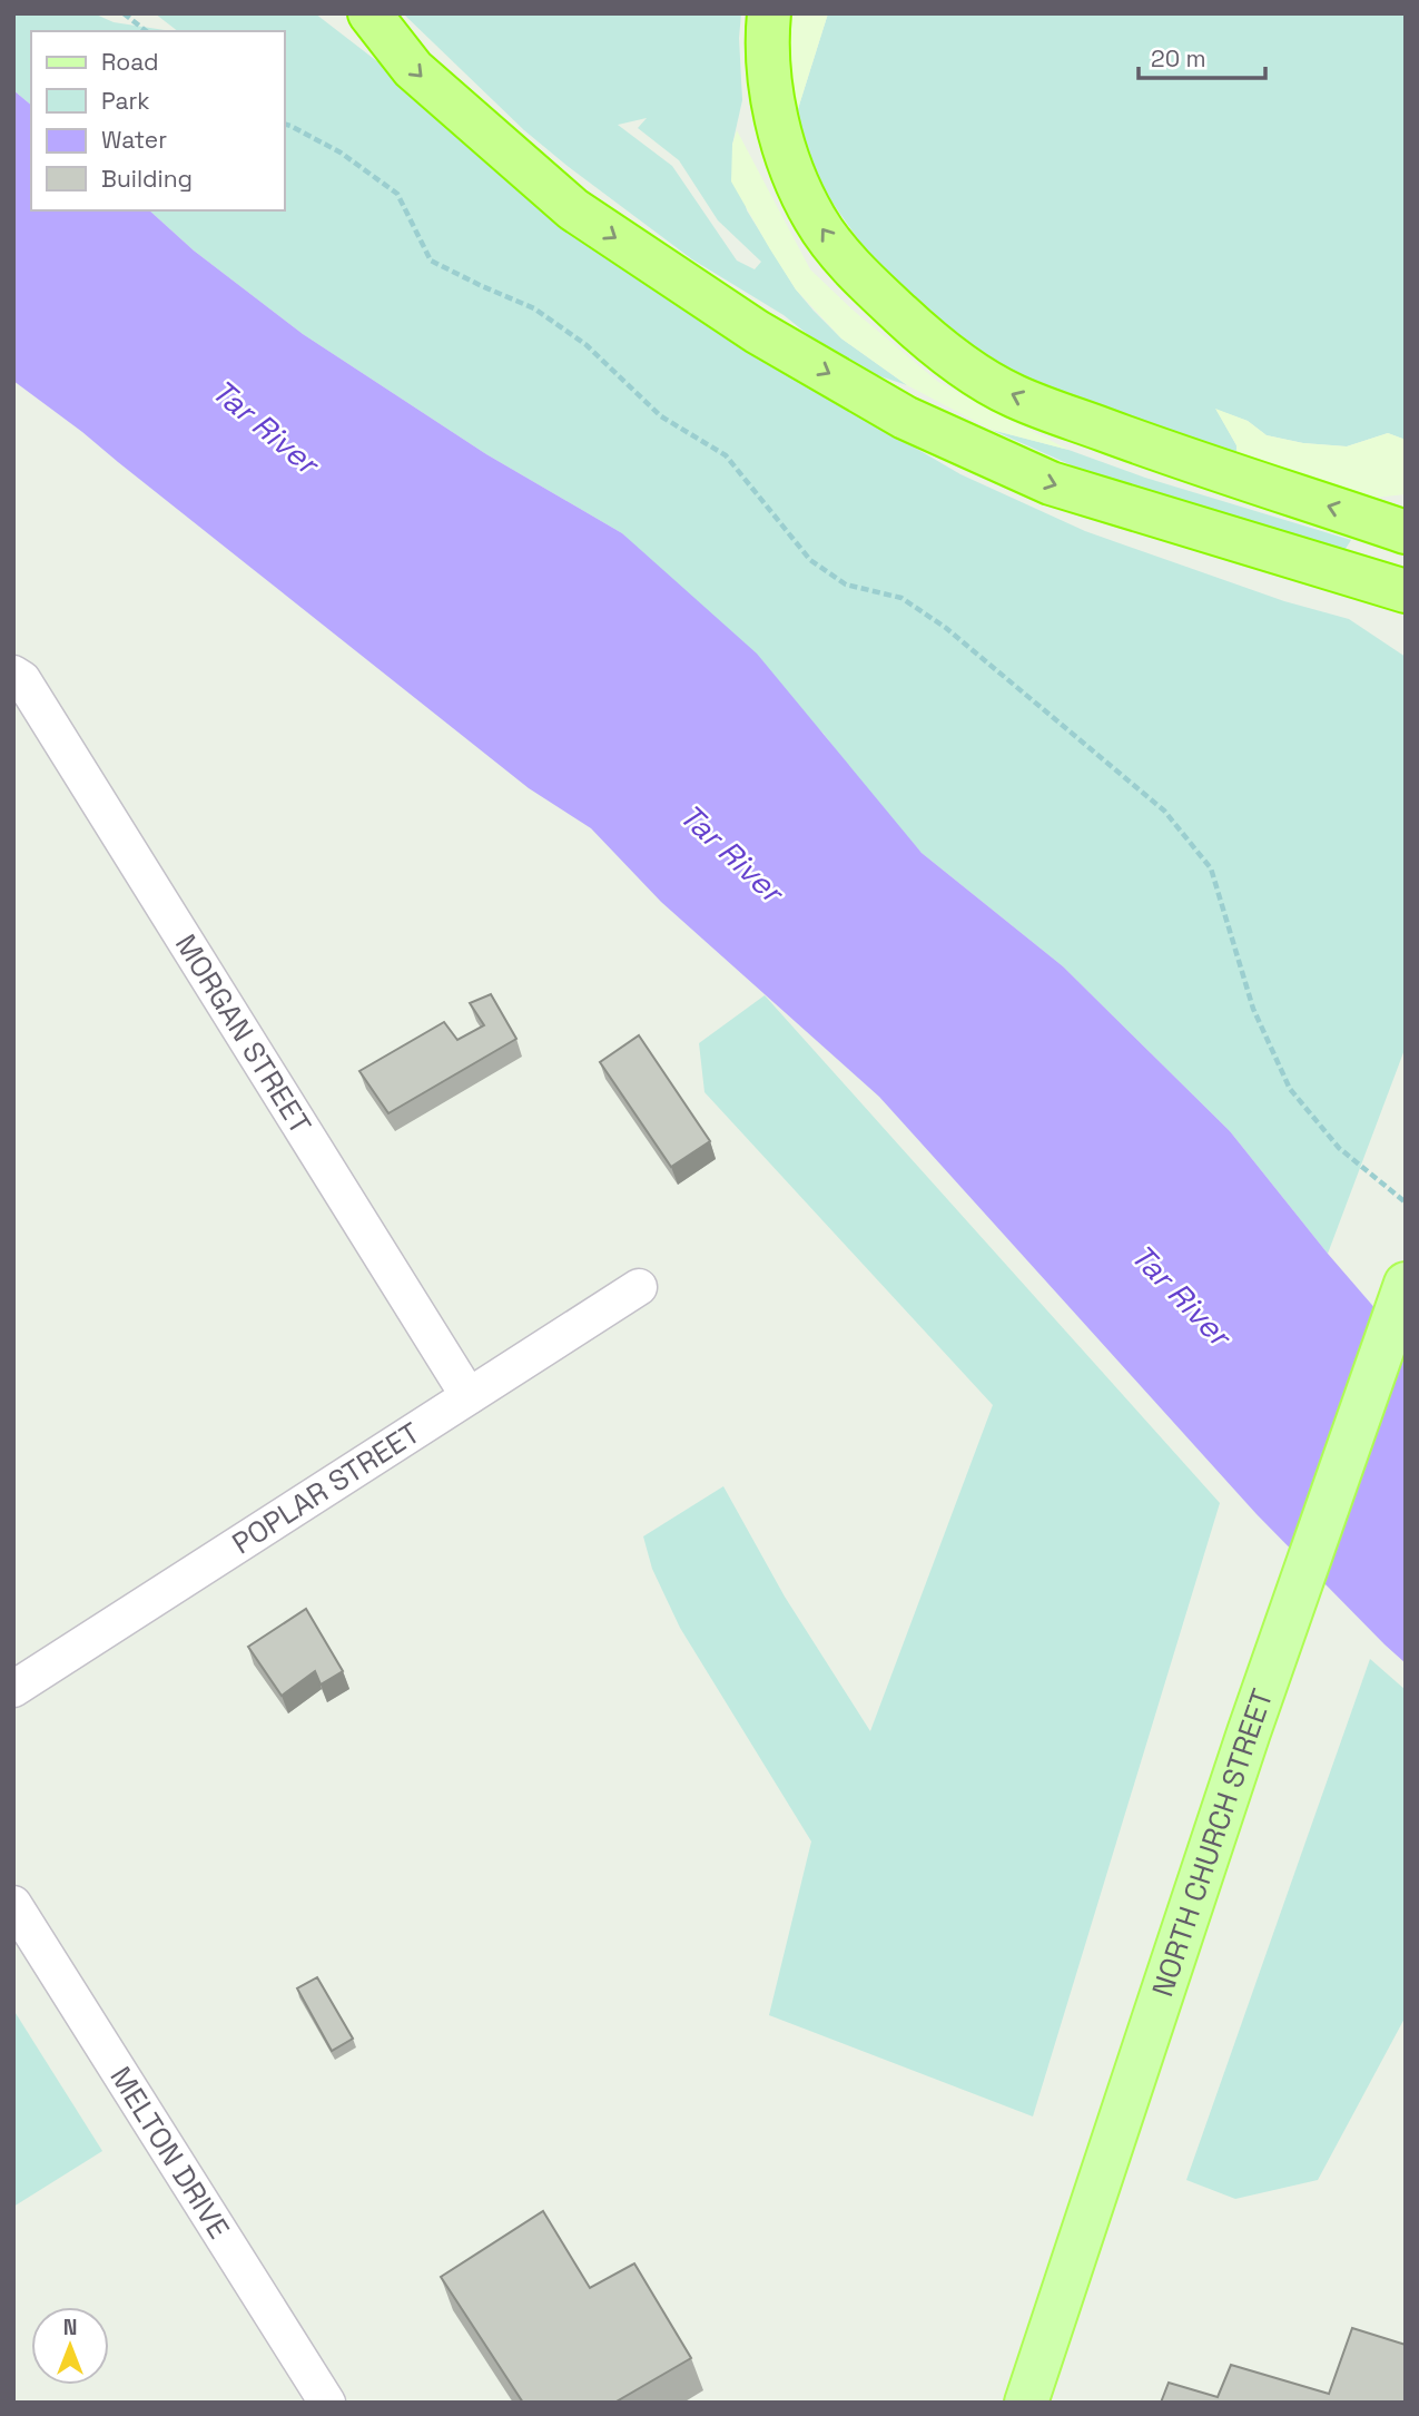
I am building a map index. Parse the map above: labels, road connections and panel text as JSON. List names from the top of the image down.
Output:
{
  "streets": {
    "main road": ["NORTH CHURCH STREET"],
    "street": ["MORGAN STREET", "POPLAR STREET", "MELTON DRIVE"]
  },
  "crossings": [
    ["MORGAN STREET", "POPLAR STREET"]
  ],
  "water": ["Tar River"],
  "legend": [
    "Road",
    "Park",
    "Water",
    "Building"
  ],
  "scale_bar": "20 m",
  "north": "top"
}
